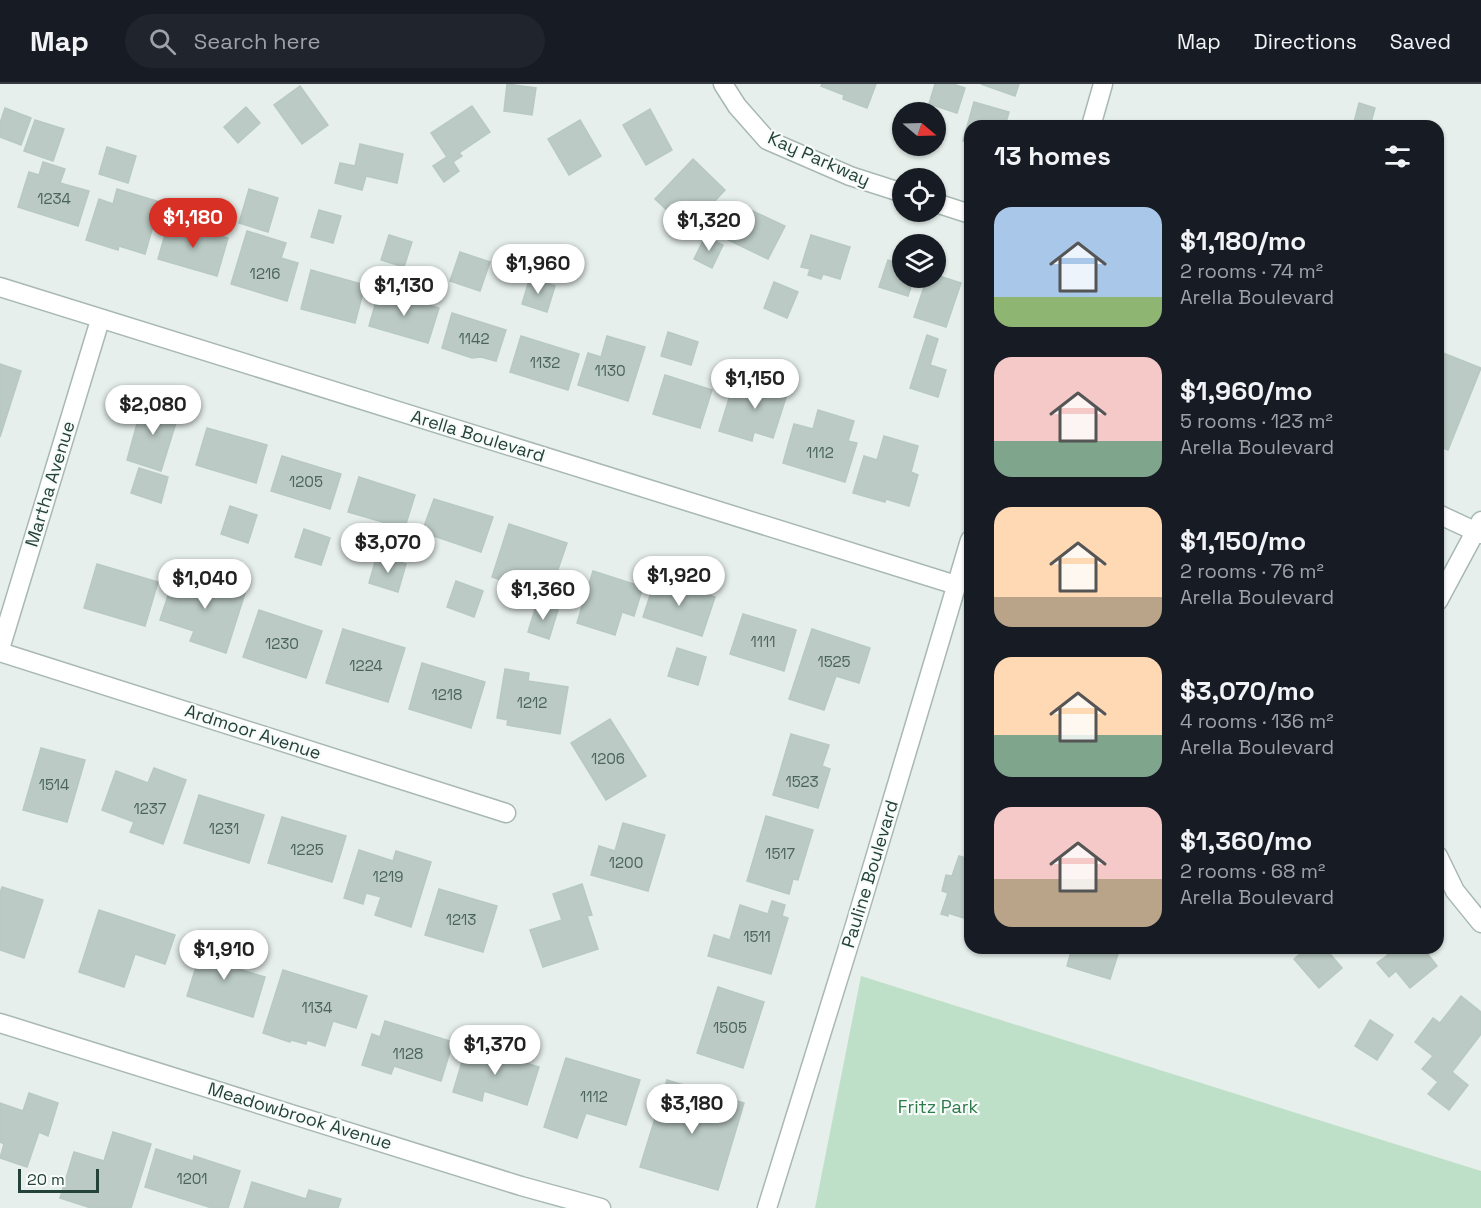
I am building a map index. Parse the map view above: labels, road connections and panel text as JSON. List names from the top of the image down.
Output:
{
  "streets": {
    "street": [
      "Kay Parkway",
      "Arella Boulevard",
      "Martha Avenue",
      "Ardmoor Avenue",
      "Pauline Boulevard",
      "Meadowbrook Avenue"
    ]
  },
  "crossings": [
    ["Arella Boulevard", "Martha Avenue"],
    ["Arella Boulevard", "Pauline Boulevard"],
    ["Martha Avenue", "Ardmoor Avenue"]
  ],
  "parks": ["Fritz Park"],
  "house_numbers": [
    "1234",
    "1216",
    "1142",
    "1132",
    "1130",
    "1112",
    "1205",
    "1111",
    "1230",
    "1525",
    "1224",
    "1218",
    "1212",
    "1206",
    "1523",
    "1514",
    "1237",
    "1231",
    "1225",
    "1517",
    "1200",
    "1219",
    "1213",
    "1511",
    "1134",
    "1505",
    "1128",
    "1112",
    "1201"
  ],
  "scale_bar": "20 m",
  "north": "right",
  "page": {
    "header": "Map",
    "search": "Search here",
    "nav": ["Map", "Directions", "Saved"],
    "heading": "13 homes",
    "list": [
      {
        "name": "$1,180/mo",
        "note": "2 rooms · 74 m² · Arella Boulevard"
      },
      {
        "name": "$1,960/mo",
        "note": "5 rooms · 123 m² · Arella Boulevard"
      },
      {
        "name": "$1,150/mo",
        "note": "2 rooms · 76 m² · Arella Boulevard"
      },
      {
        "name": "$3,070/mo",
        "note": "4 rooms · 136 m² · Arella Boulevard"
      },
      {
        "name": "$1,360/mo",
        "note": "2 rooms · 68 m² · Arella Boulevard"
      }
    ],
    "price": [
      "$1,180",
      "$1,320",
      "$1,960",
      "$1,130",
      "$1,150",
      "$2,080",
      "$3,070",
      "$1,920",
      "$1,040",
      "$1,360",
      "$1,910",
      "$1,370",
      "$3,180"
    ],
    "scale": "20 m"
  }
}
